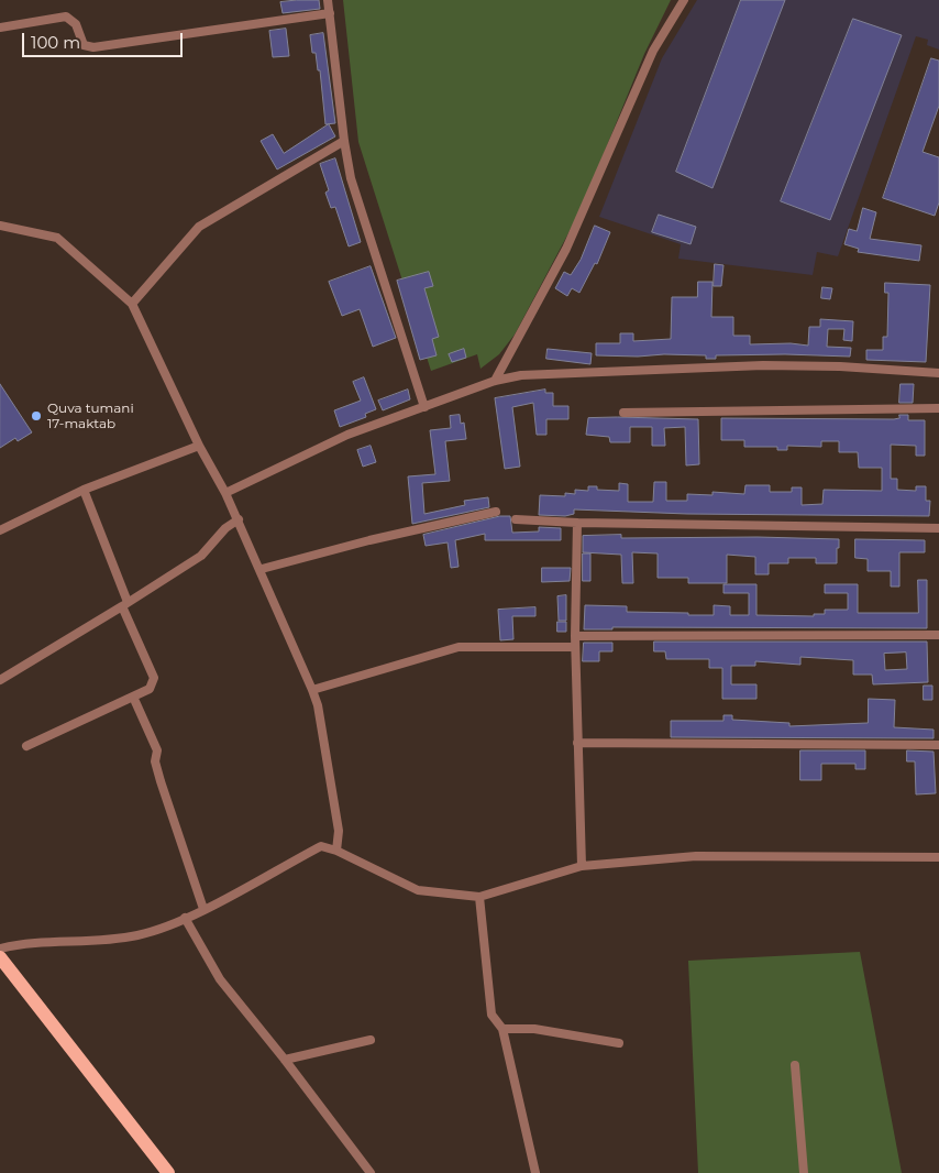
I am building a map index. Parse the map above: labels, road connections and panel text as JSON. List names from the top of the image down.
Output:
{
  "places": ["Quva tumani 17-maktab"],
  "scale_bar": "100 m"
}
